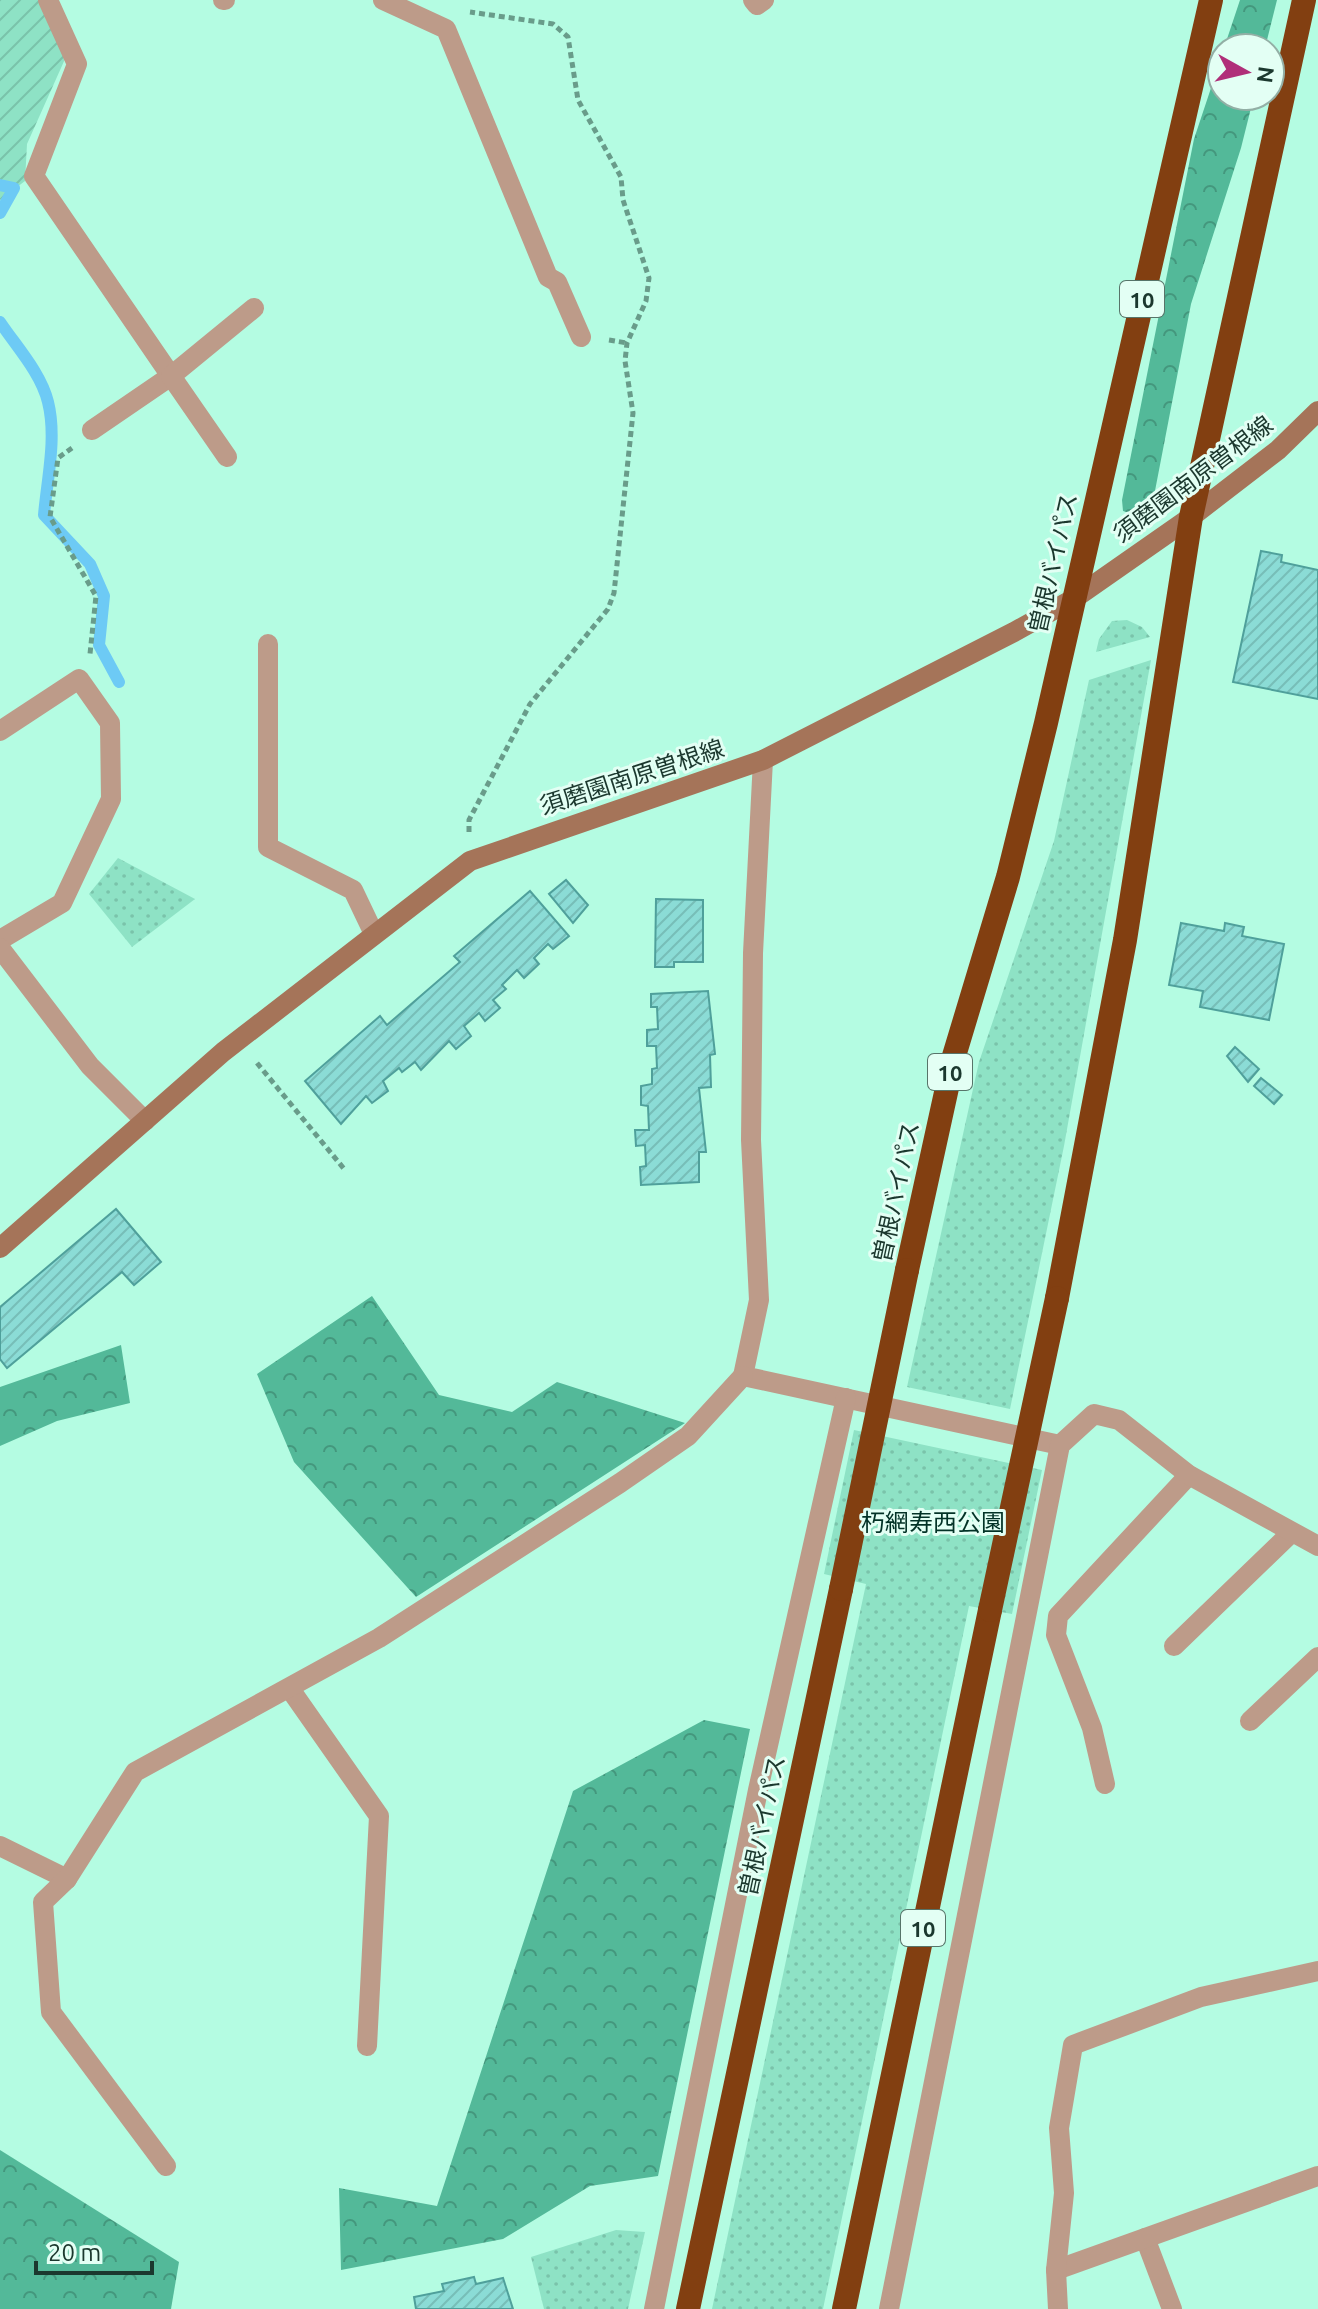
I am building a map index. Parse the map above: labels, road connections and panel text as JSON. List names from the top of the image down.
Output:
{
  "streets": {
    "highway": ["10", "曽根バイパス"],
    "main road": ["須磨園南原曽根線"]
  },
  "crossings": [
    ["10", "須磨園南原曽根線"],
    ["須磨園南原曽根線", "曽根バイパス"]
  ],
  "parks": ["朽網寿西公園"],
  "scale_bar": "20 m",
  "north": "right"
}
